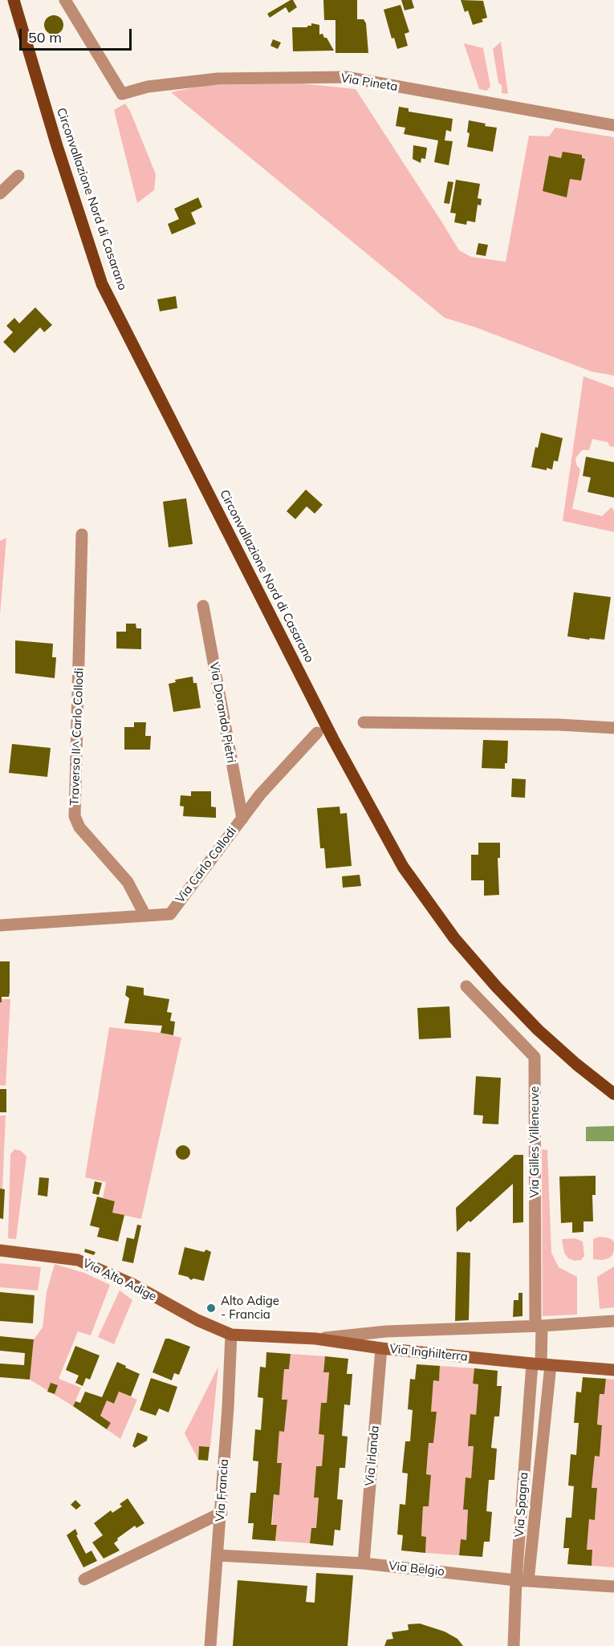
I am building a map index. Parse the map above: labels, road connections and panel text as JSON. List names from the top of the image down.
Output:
{
  "streets": {
    "main road": ["Circonvallazione Nord di Casarano"],
    "street": [
      "Via Pineta",
      "Via Dorando Pietri",
      "Traversa II^ Carlo Collodi",
      "Via Carlo Collodi",
      "Via Gilles Villeneuve",
      "Via Alto Adige",
      "Via Inghilterra",
      "Via Irlanda",
      "Via Francia",
      "Via Spagna",
      "Via Belgio"
    ]
  },
  "crossings": [
    ["Via Dorando Pietri", "Via Carlo Collodi"],
    ["Traversa II^ Carlo Collodi", "Via Carlo Collodi"],
    ["Via Gilles Villeneuve", "Via Inghilterra"],
    ["Via Alto Adige", "Via Inghilterra"],
    ["Via Alto Adige", "Via Francia"],
    ["Via Inghilterra", "Via Irlanda"],
    ["Via Inghilterra", "Via Francia"],
    ["Via Inghilterra", "Via Spagna"],
    ["Via Irlanda", "Via Belgio"],
    ["Via Francia", "Via Belgio"],
    ["Via Spagna", "Via Belgio"]
  ],
  "places": ["Alto Adige - Francia"],
  "scale_bar": "50 m"
}
